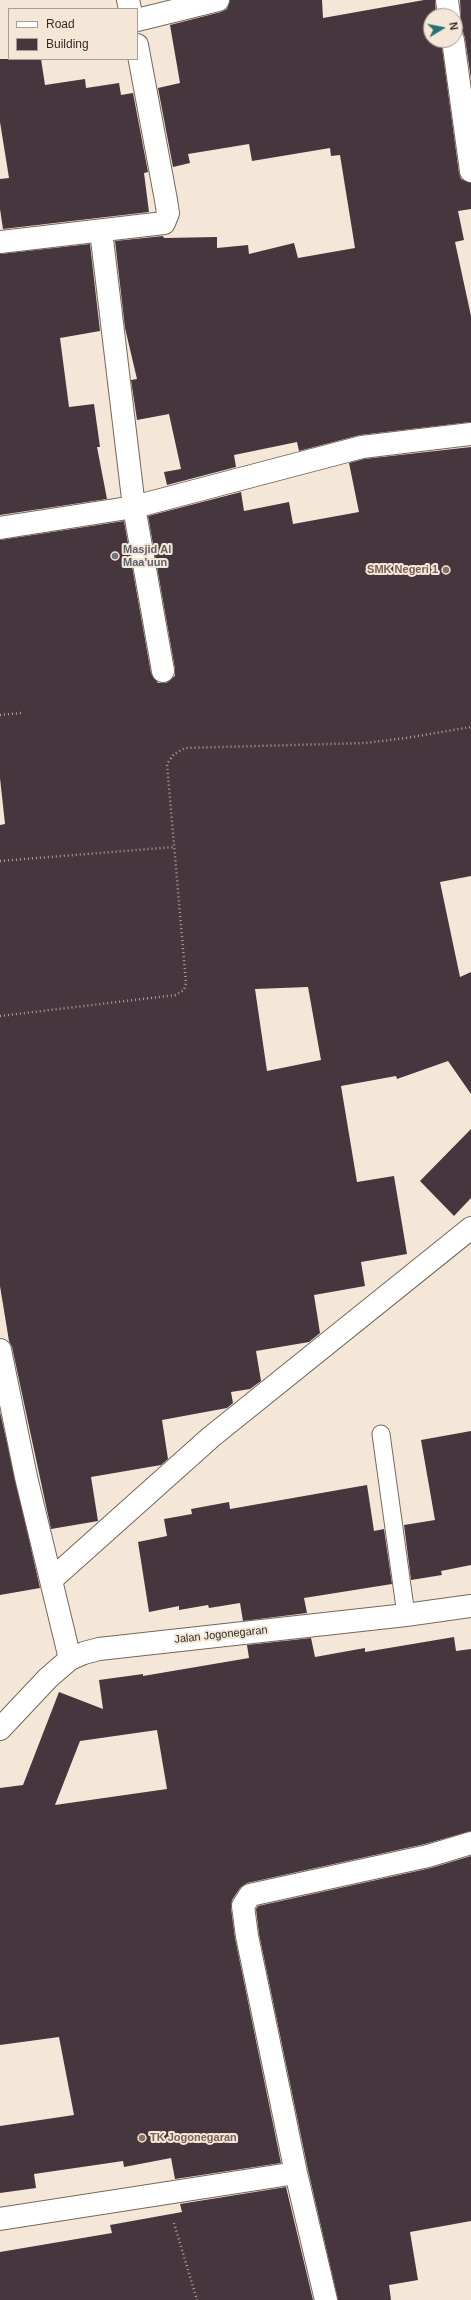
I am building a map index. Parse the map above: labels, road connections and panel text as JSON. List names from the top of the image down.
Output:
{
  "streets": {
    "street": ["Jalan Jogonegaran"]
  },
  "places": ["Masjid Al Maa'uun", "SMK Negeri 1", "TK Jogonegaran"],
  "legend": ["Road", "Building"],
  "north": "right"
}
